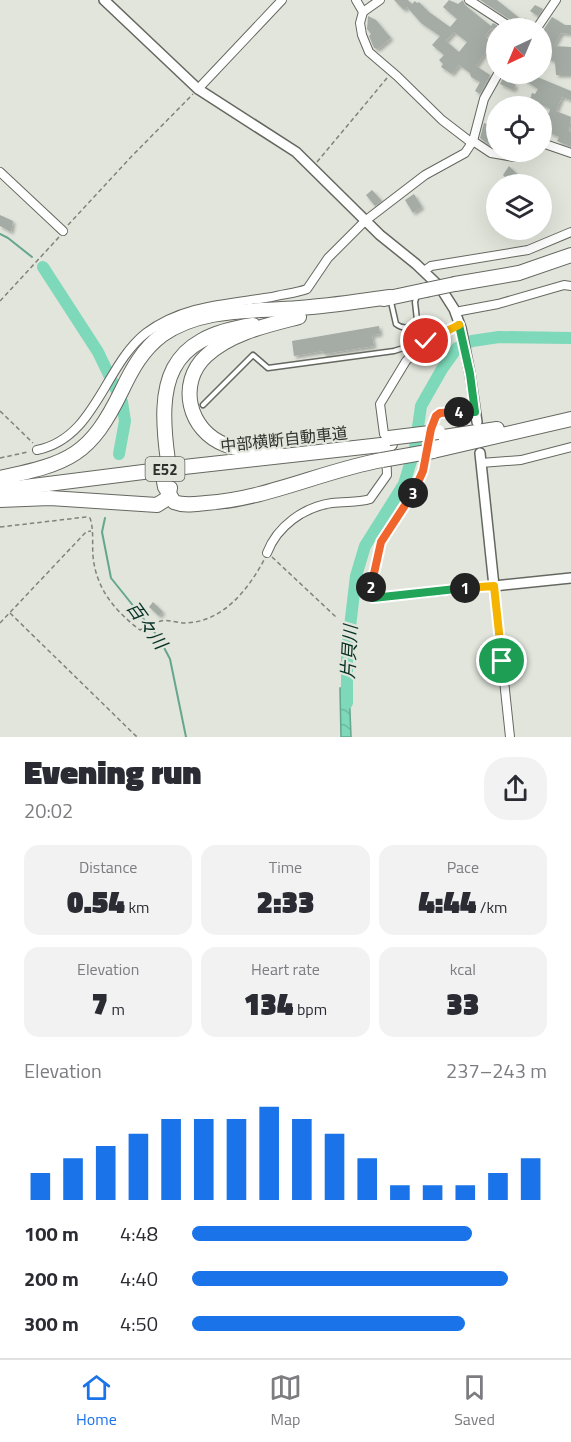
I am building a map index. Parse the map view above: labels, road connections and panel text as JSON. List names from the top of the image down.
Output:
{
  "streets": {
    "highway": ["中部横断自動車道", "E52"]
  },
  "water": ["百々川", "片貝川"],
  "north": "bottom left",
  "page": {
    "pins": [
      "4",
      "3",
      "2",
      "1"
    ],
    "heading": ["Evening run", "20:02"],
    "stats": [
      ["Distance", "0.54 km"],
      ["Time", "2:33"],
      ["Pace", "4:44 /km"],
      ["Elevation", "7 m"],
      ["Heart rate", "134 bpm"],
      ["kcal", "33"]
    ],
    "chart": ["Elevation", "237–243 m"],
    "list": [
      {
        "name": "100 m",
        "note": "4:48"
      },
      {
        "name": "200 m",
        "note": "4:40"
      },
      {
        "name": "300 m",
        "note": "4:50"
      }
    ],
    "tabs": ["Home", "Map", "Saved"]
  }
}
